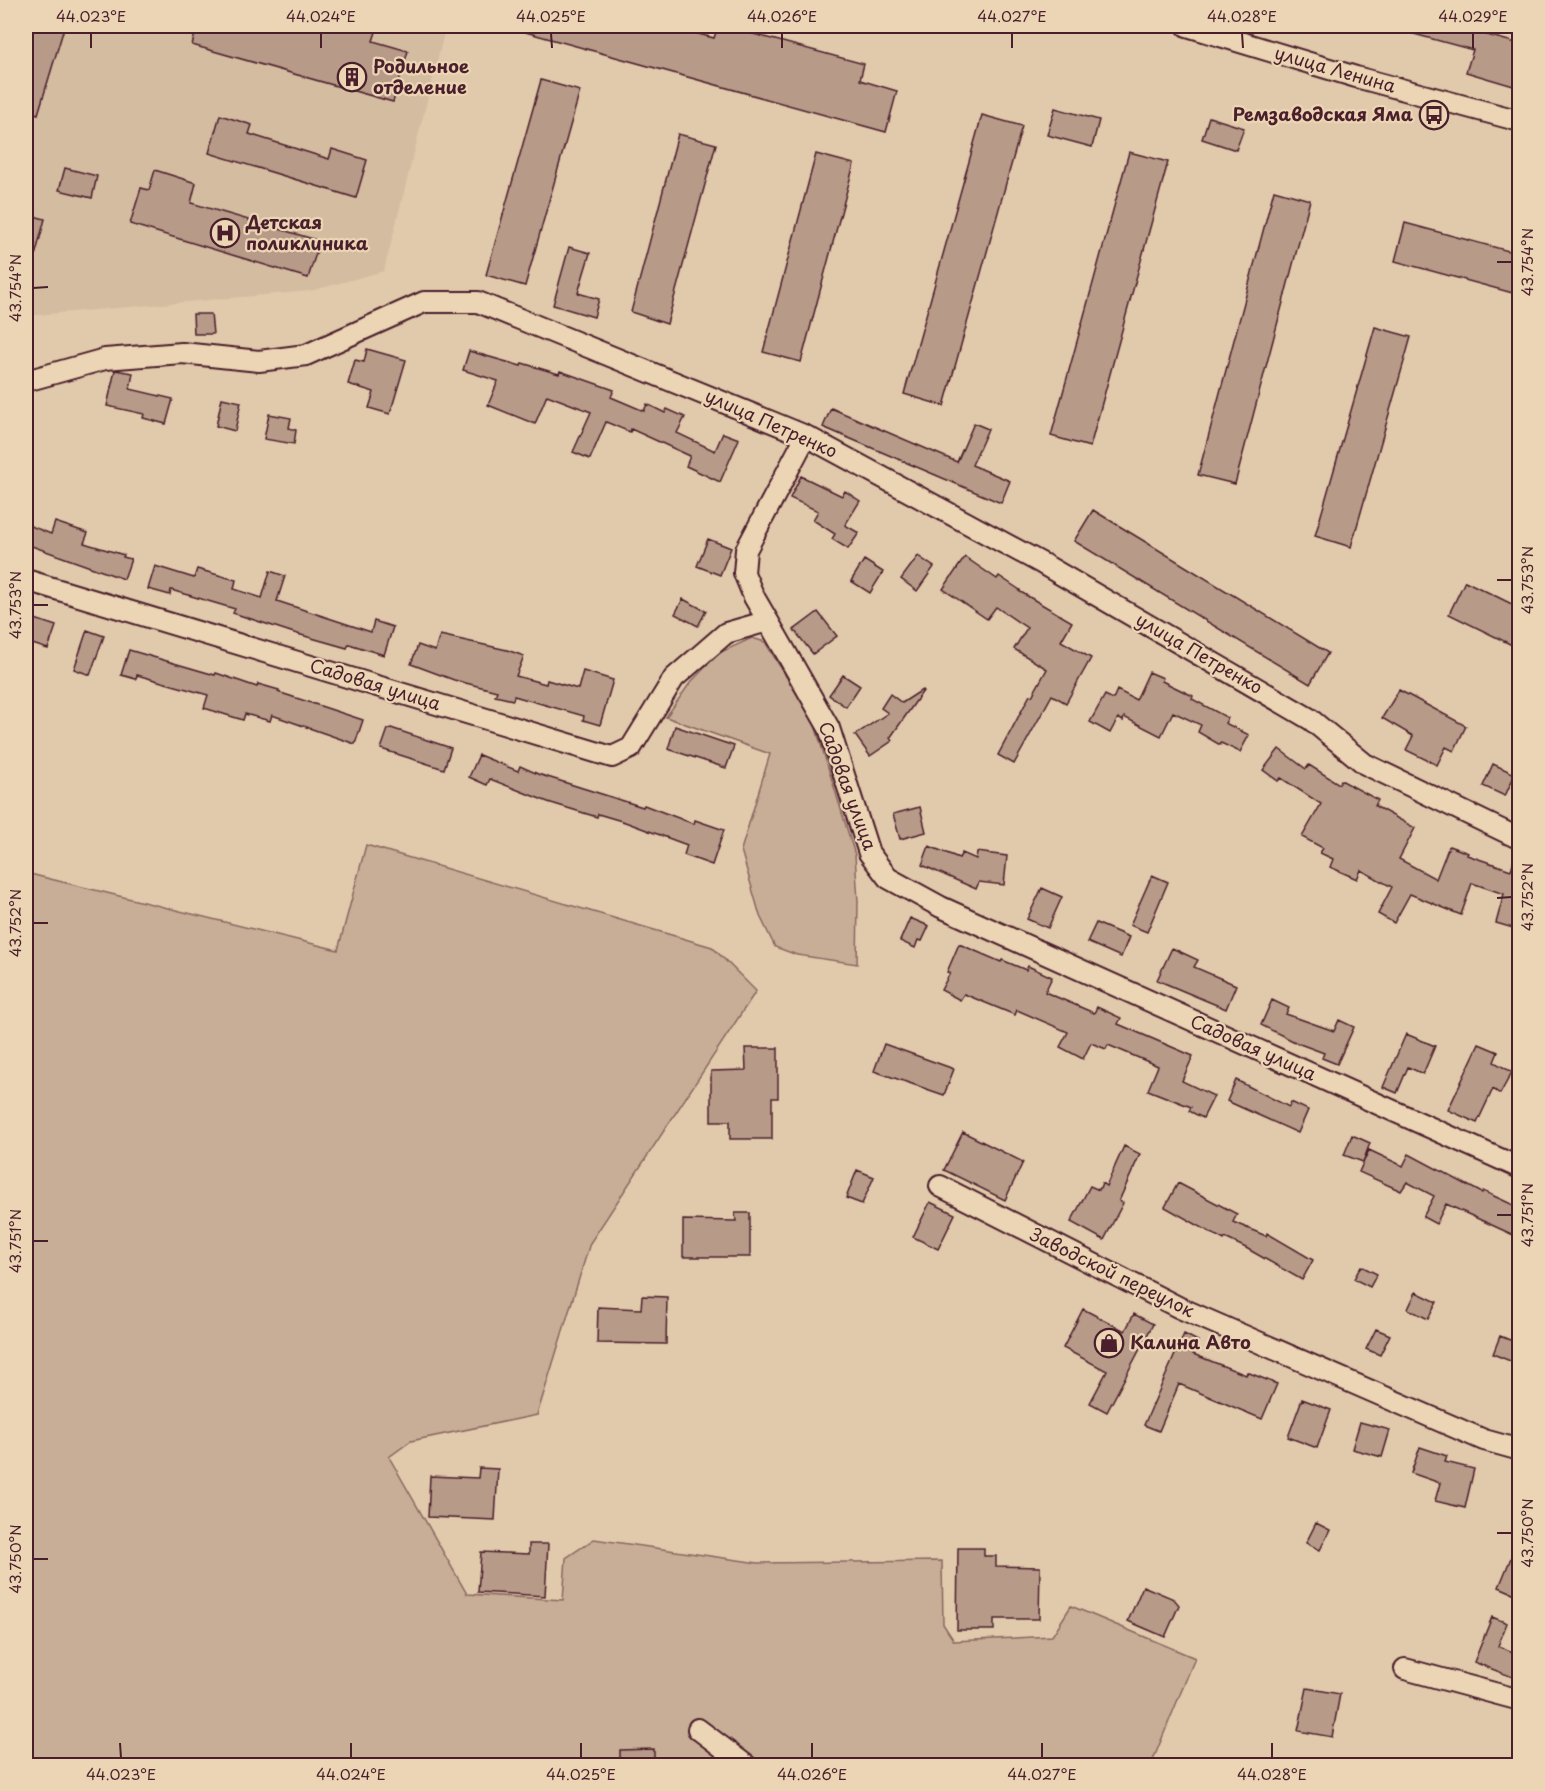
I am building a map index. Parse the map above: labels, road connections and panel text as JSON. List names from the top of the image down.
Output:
{
  "streets": {
    "street": [
      "улица Ленина",
      "улица Петренко",
      "Садовая улица",
      "Заводской переулок"
    ]
  },
  "places": {
    "building": ["Родильное отделение"],
    "bus stop": ["Ремзаводская Яма"],
    "hospital": ["Детская поликлиника"],
    "shop": ["Калина Авто"]
  },
  "coordinates": [
    "44.023°E",
    "44.024°E",
    "44.025°E",
    "44.026°E",
    "44.027°E",
    "44.028°E",
    "44.029°E",
    "43.754°N",
    "43.753°N",
    "43.752°N",
    "43.751°N",
    "43.750°N"
  ]
}
